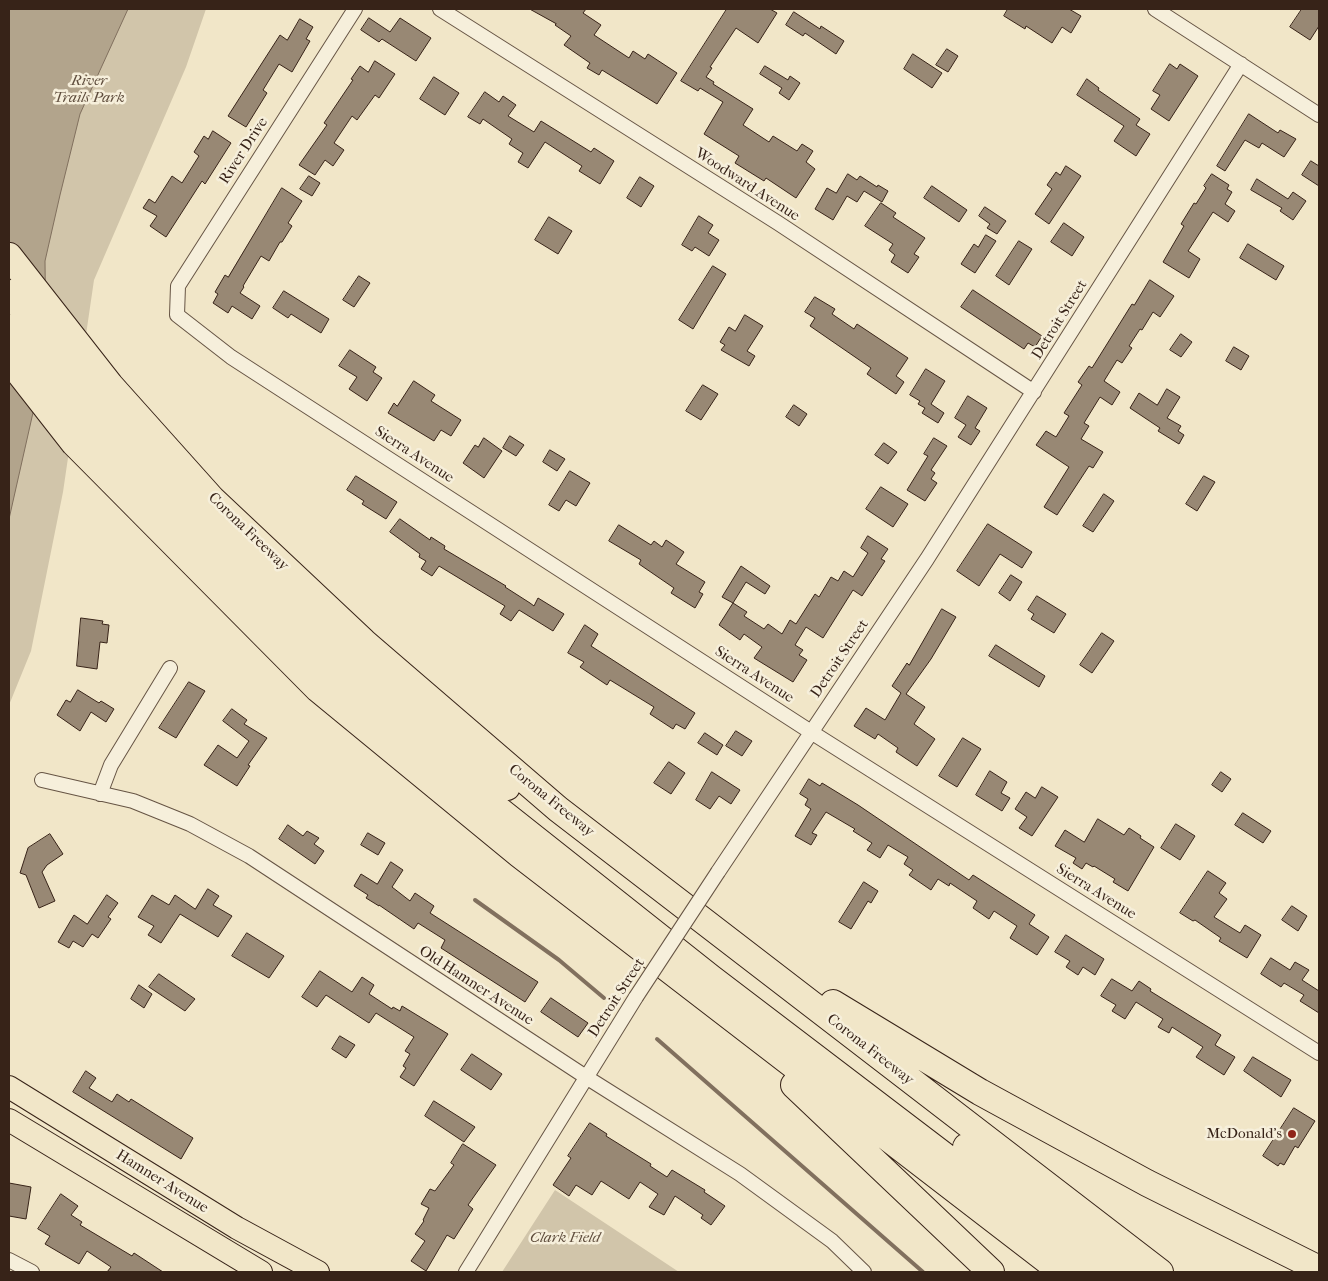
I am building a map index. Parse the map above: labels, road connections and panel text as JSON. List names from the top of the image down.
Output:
{
  "streets": {
    "highway": ["Corona Freeway"],
    "main road": ["Hamner Avenue"],
    "street": [
      "River Drive",
      "Woodward Avenue",
      "Detroit Street",
      "Sierra Avenue",
      "Old Hamner Avenue"
    ]
  },
  "crossings": [
    ["River Drive", "Sierra Avenue"],
    ["Woodward Avenue", "Detroit Street"],
    ["Detroit Street", "Sierra Avenue"],
    ["Detroit Street", "Old Hamner Avenue"]
  ],
  "parks": ["River Trails Park", "Clark Field"],
  "places": ["McDonald's"]
}
